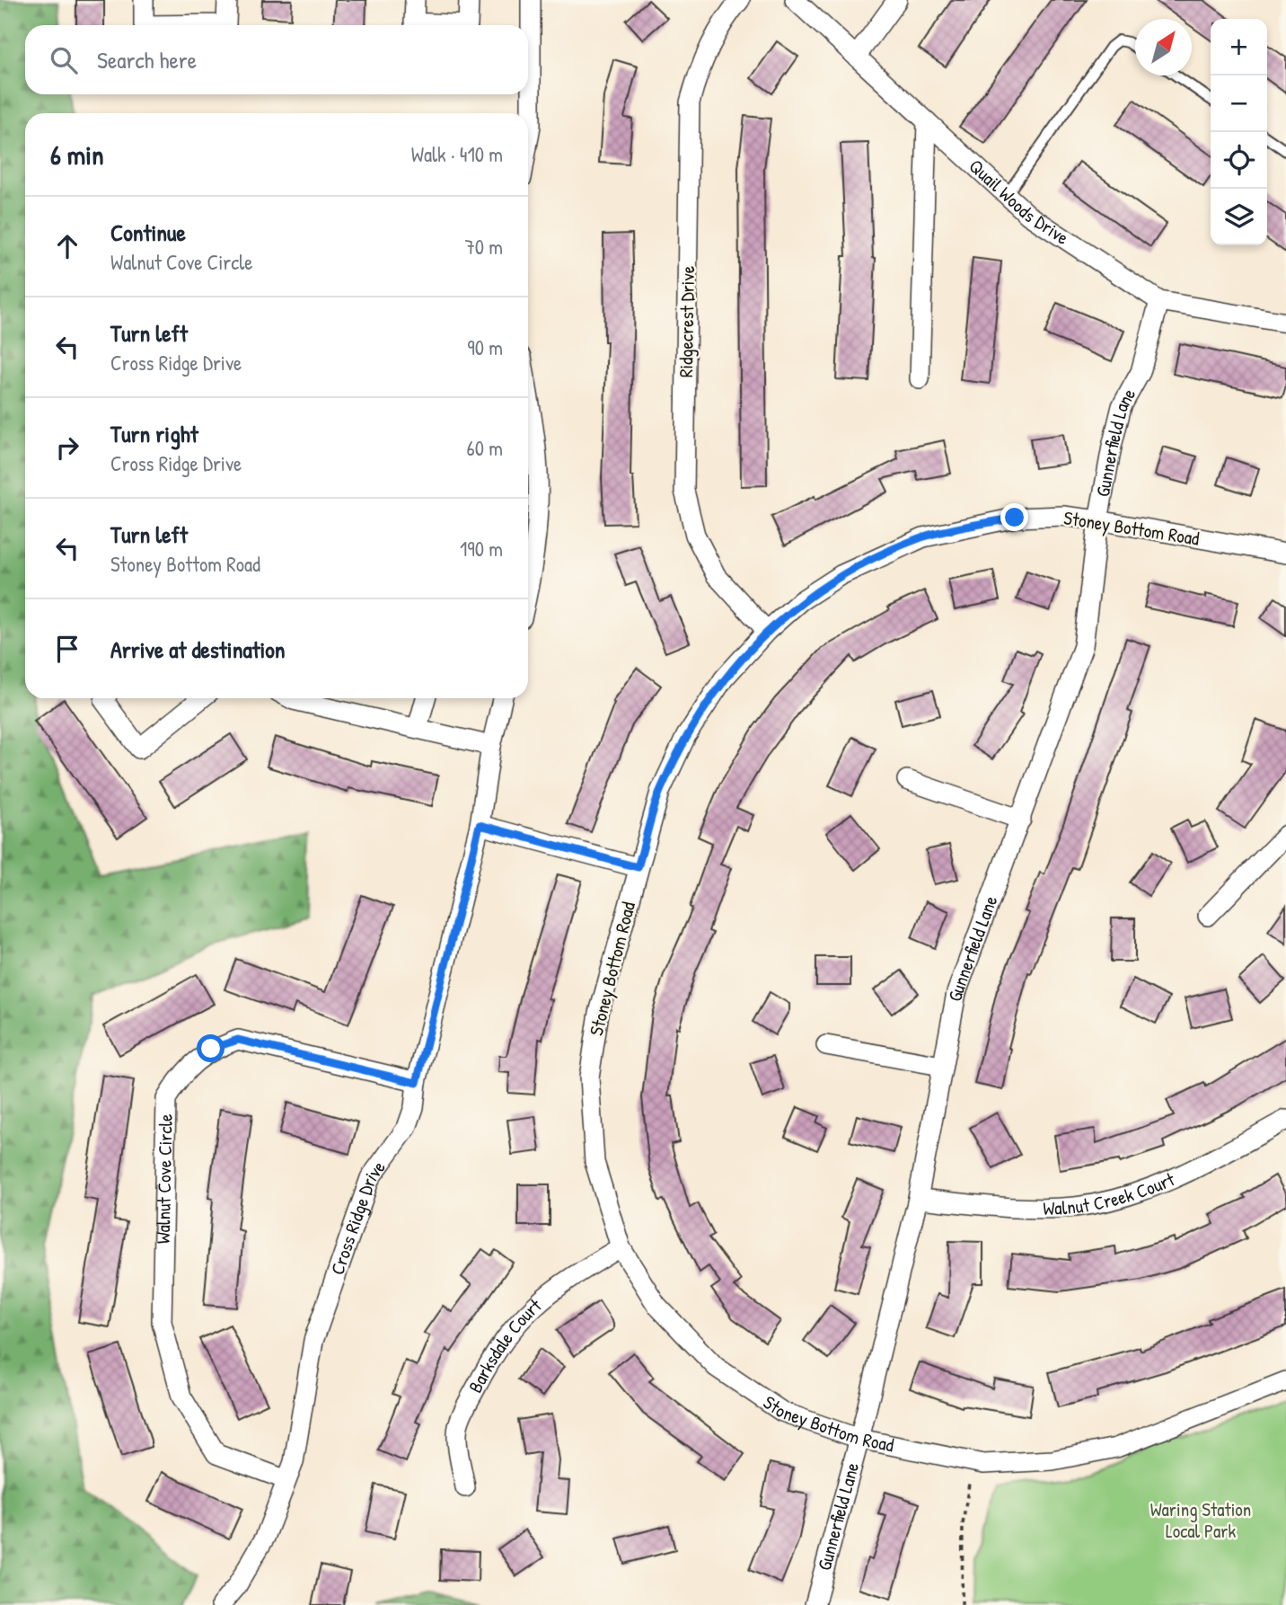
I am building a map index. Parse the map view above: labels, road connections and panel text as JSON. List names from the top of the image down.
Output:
{
  "streets": {
    "street": [
      "Quail Woods Drive",
      "Ridgecrest Drive",
      "Gunnerfield Lane",
      "Stoney Bottom Road",
      "Walnut Cove Circle",
      "Walnut Creek Court",
      "Cross Ridge Drive",
      "Barksdale Court"
    ]
  },
  "crossings": [
    ["Quail Woods Drive", "Gunnerfield Lane"],
    ["Ridgecrest Drive", "Stoney Bottom Road"],
    ["Gunnerfield Lane", "Stoney Bottom Road"],
    ["Gunnerfield Lane", "Walnut Creek Court"],
    ["Stoney Bottom Road", "Barksdale Court"],
    ["Walnut Cove Circle", "Cross Ridge Drive"]
  ],
  "parks": ["Waring Station Local Park"],
  "north": "top right",
  "page": {
    "map_buttons": ["+", "−"],
    "search": "Search here",
    "heading": ["6 min", "Walk · 410 m"],
    "list": [
      ["Continue", "Walnut Cove Circle", "70 m"],
      ["Turn left", "Cross Ridge Drive", "90 m"],
      ["Turn right", "Cross Ridge Drive", "60 m"],
      ["Turn left", "Stoney Bottom Road", "190 m"],
      "Arrive at destination"
    ]
  }
}
